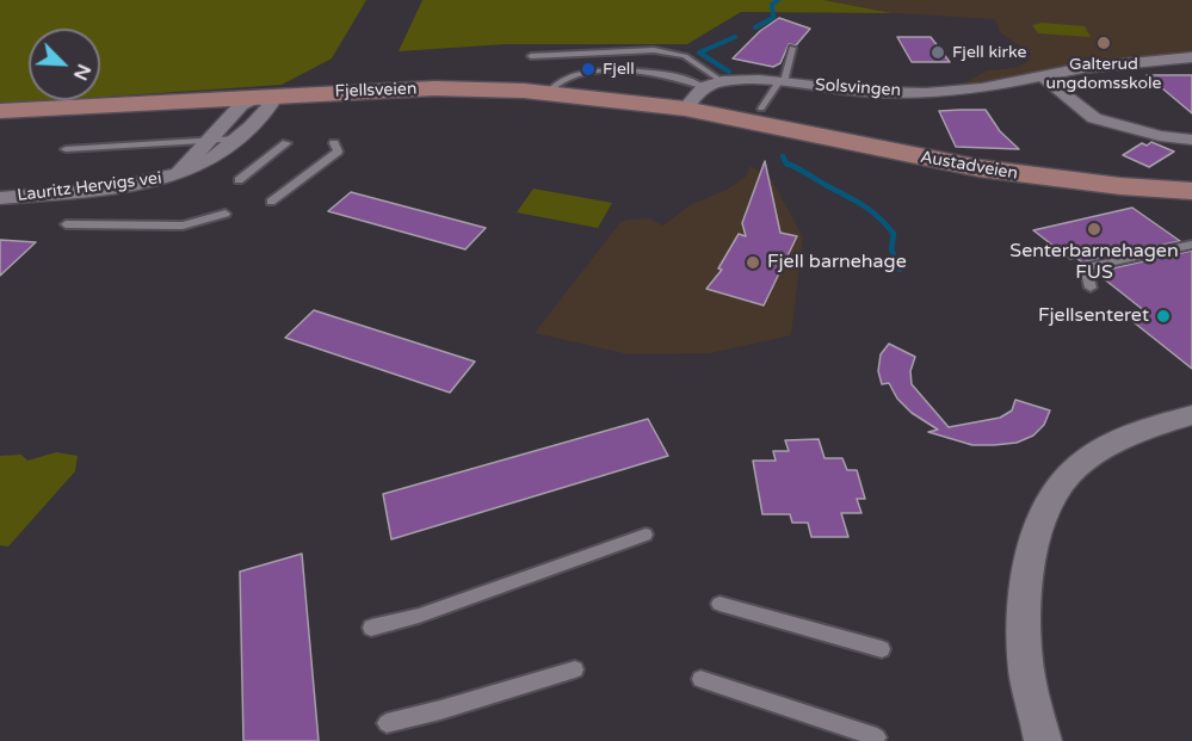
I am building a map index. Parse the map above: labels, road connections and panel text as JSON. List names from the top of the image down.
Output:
{
  "streets": {
    "main road": ["Fjellsveien", "Austadveien"],
    "street": ["Solsvingen", "Lauritz Hervigs vei"]
  },
  "crossings": [
    ["Solsvingen", "Fjellsveien"],
    ["Fjellsveien", "Austadveien"],
    ["Fjellsveien", "Lauritz Hervigs vei"]
  ],
  "places": [
    "Galterud ungdomsskole",
    "Fjell kirke",
    "Fjell",
    "Senterbarnehagen FUS",
    "Fjell barnehage",
    "Fjellsenteret"
  ],
  "north": "bottom right"
}
